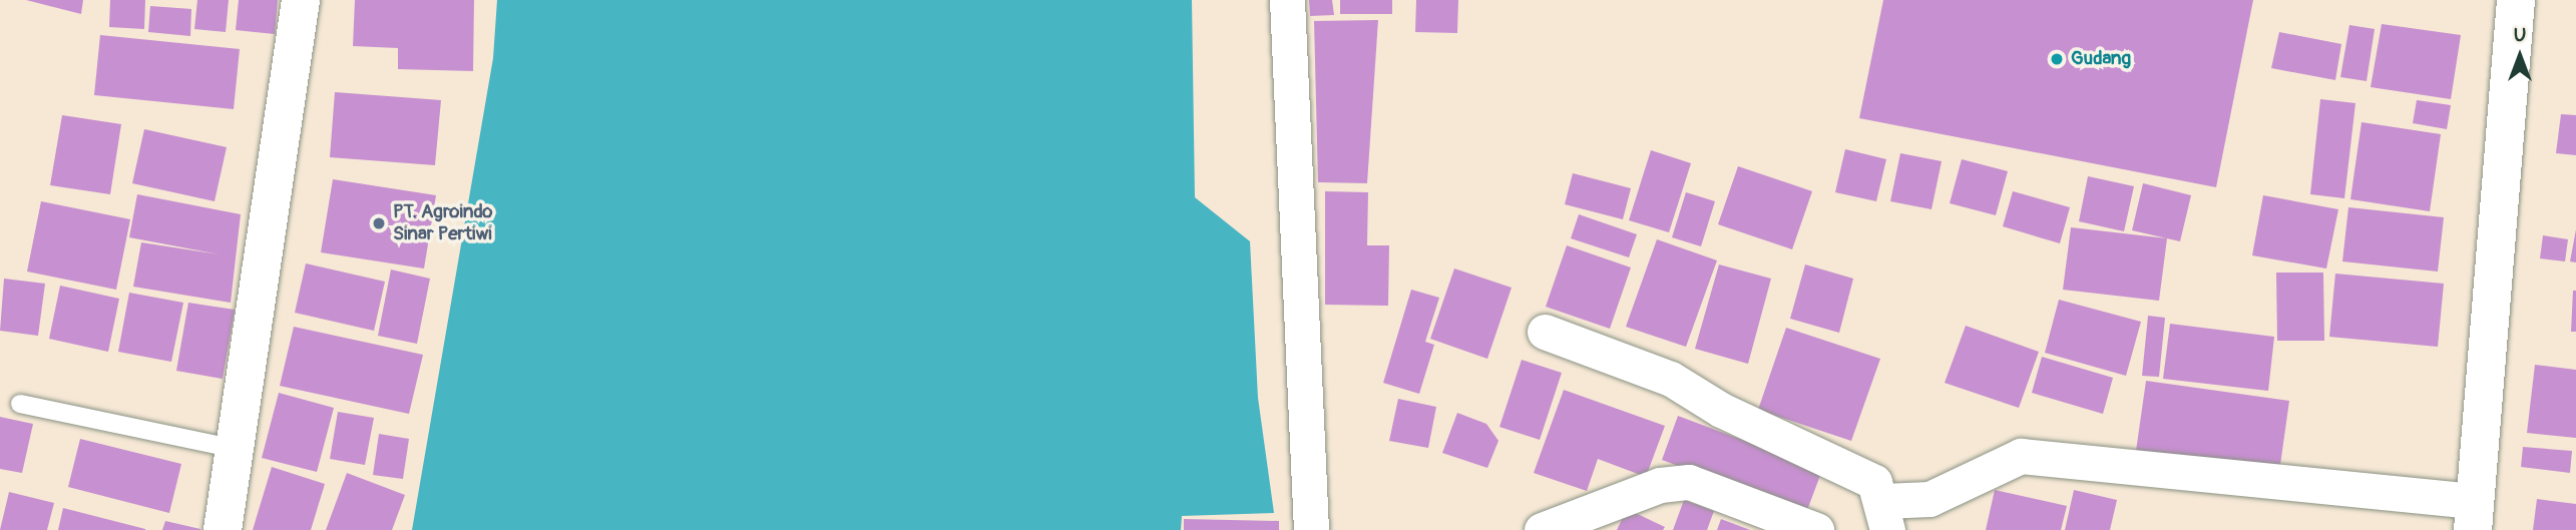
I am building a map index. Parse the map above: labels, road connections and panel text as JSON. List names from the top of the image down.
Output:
{
  "places": ["Gudang", "PT. Agroindo Sinar Pertiwi"],
  "north": "top"
}
